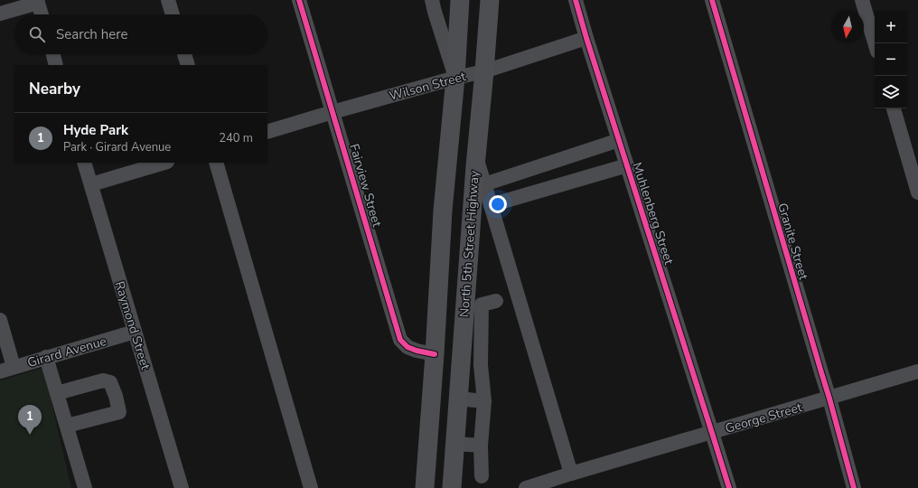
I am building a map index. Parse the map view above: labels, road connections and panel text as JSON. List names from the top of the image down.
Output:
{
  "streets": {
    "main road": ["North 5th Street Highway"],
    "street": [
      "Wilson Street",
      "Fairview Street",
      "Muhlenberg Street",
      "Granite Street",
      "Raymond Street",
      "Girard Avenue",
      "George Street"
    ]
  },
  "crossings": [
    ["Wilson Street", "Fairview Street"],
    ["Wilson Street", "Muhlenberg Street"],
    ["Wilson Street", "North 5th Street Highway"],
    ["Muhlenberg Street", "George Street"],
    ["Granite Street", "George Street"],
    ["Raymond Street", "Girard Avenue"]
  ],
  "north": "bottom",
  "page": {
    "map_buttons": ["+", "−"],
    "search": "Search here",
    "heading": "Nearby",
    "list": [
      {
        "mark": "1",
        "name": "Hyde Park",
        "note": "Park · Girard Avenue",
        "value": "240 m"
      }
    ],
    "pins": "1"
  }
}
